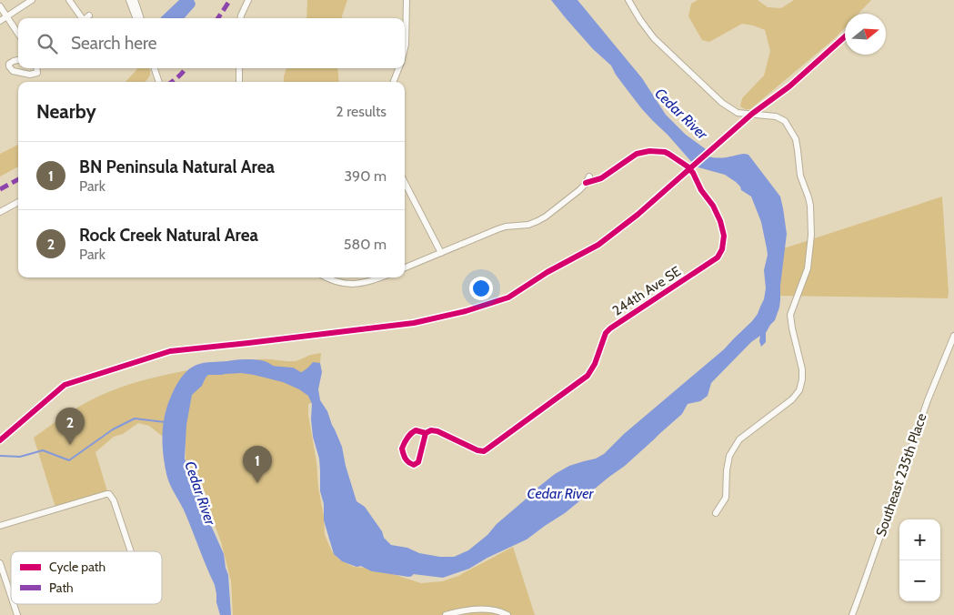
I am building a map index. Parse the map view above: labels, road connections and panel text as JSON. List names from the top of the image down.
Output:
{
  "streets": {
    "street": ["244th Ave SE", "Southeast 235th Place"]
  },
  "water": ["Cedar River"],
  "legend": ["Cycle path", "Path"],
  "north": "right",
  "page": {
    "search": "Search here",
    "heading": ["Nearby", "2 results"],
    "list": [
      {
        "mark": "1",
        "name": "BN Peninsula Natural Area",
        "note": "Park",
        "value": "390 m"
      },
      {
        "mark": "2",
        "name": "Rock Creek Natural Area",
        "note": "Park",
        "value": "580 m"
      }
    ],
    "pins": ["2", "1"],
    "map_buttons": ["+", "−"]
  }
}
